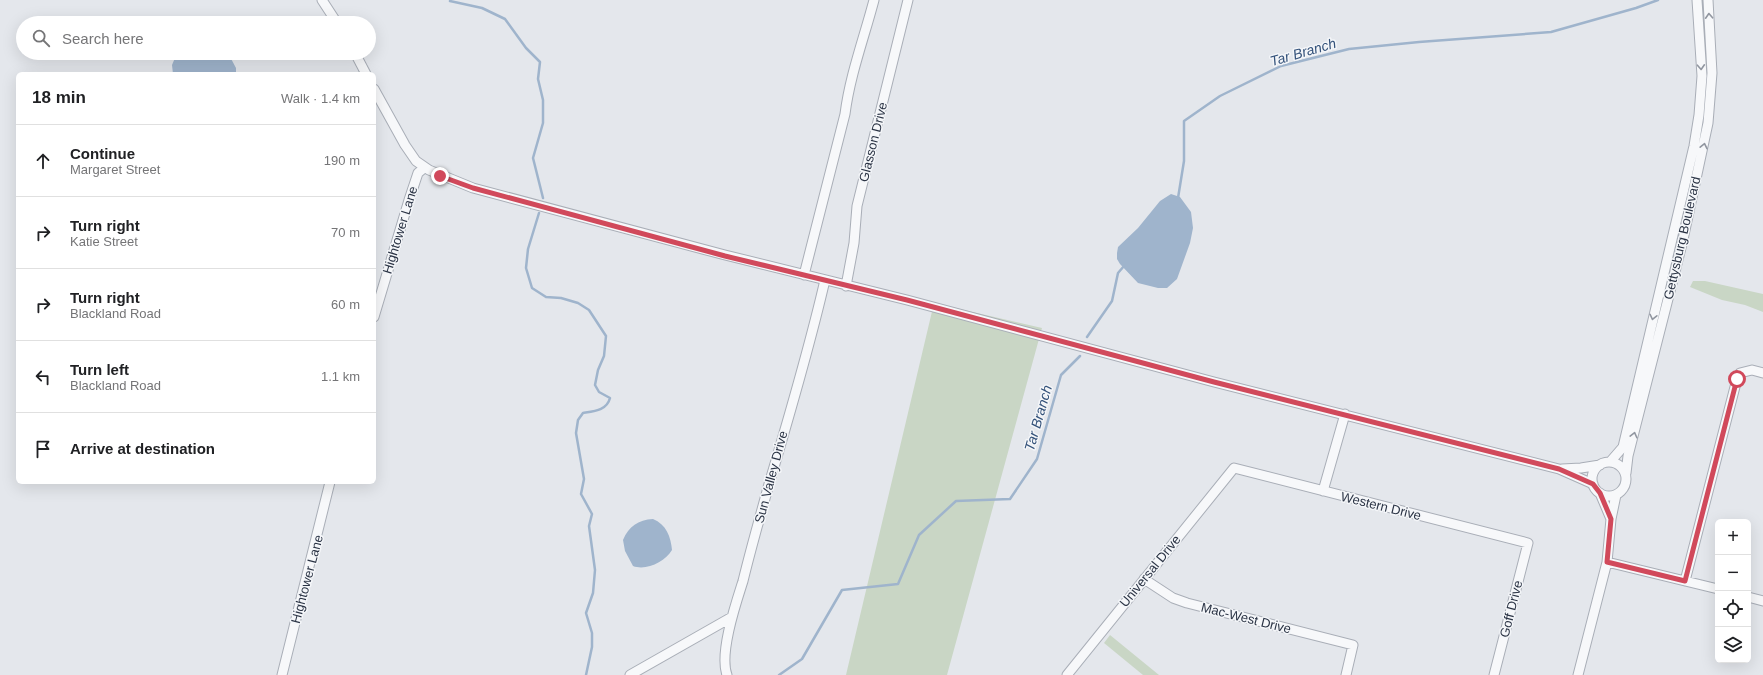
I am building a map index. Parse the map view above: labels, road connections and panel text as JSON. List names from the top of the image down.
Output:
{
  "streets": {
    "street": [
      "Glasson Drive",
      "Hightower Lane",
      "Gettysburg Boulevard",
      "Sun Valley Drive",
      "Western Drive",
      "Universal Drive",
      "Goff Drive",
      "Mac-West Drive"
    ]
  },
  "crossings": [
    ["Western Drive", "Universal Drive"],
    ["Western Drive", "Goff Drive"],
    ["Universal Drive", "Mac-West Drive"]
  ],
  "water": ["Tar Branch"],
  "page": {
    "search": "Search here",
    "heading": ["18 min", "Walk · 1.4 km"],
    "list": [
      ["Continue", "Margaret Street", "190 m"],
      ["Turn right", "Katie Street", "70 m"],
      ["Turn right", "Blackland Road", "60 m"],
      ["Turn left", "Blackland Road", "1.1 km"],
      "Arrive at destination"
    ],
    "map_buttons": ["+", "−"]
  }
}
